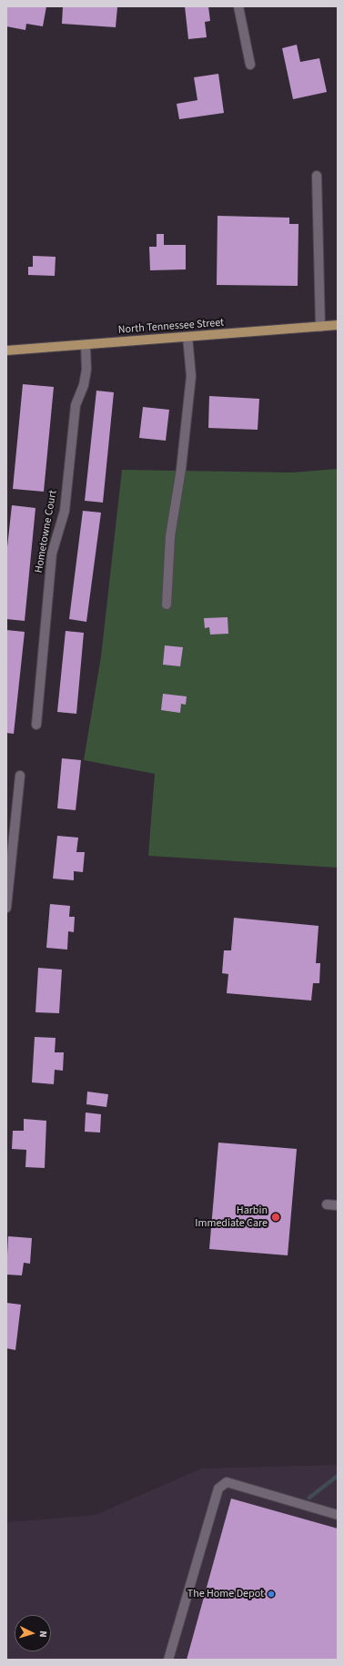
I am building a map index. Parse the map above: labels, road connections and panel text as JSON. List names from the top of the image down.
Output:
{
  "streets": {
    "main road": ["North Tennessee Street"],
    "street": ["Hometowne Court"]
  },
  "crossings": [
    ["North Tennessee Street", "Hometowne Court"]
  ],
  "places": ["Harbin Immediate Care", "The Home Depot"],
  "north": "right"
}
